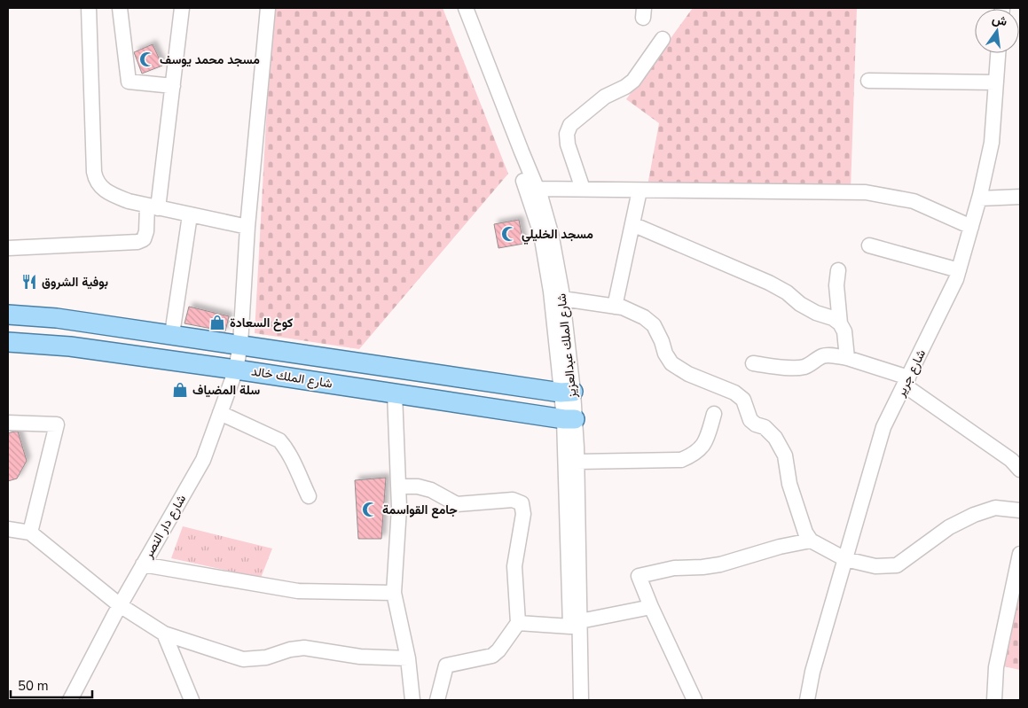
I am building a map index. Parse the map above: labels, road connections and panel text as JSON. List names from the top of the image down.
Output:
{
  "streets": {
    "main road": ["شارع الملك خالد"],
    "street": ["شارع الملك عبدالعزيز", "شارع جرير", "شارع دار النصر"]
  },
  "crossings": [
    ["شارع الملك عبدالعزيز", "شارع الملك خالد"],
    ["شارع الملك خالد", "شارع دار النصر"]
  ],
  "places": {
    "mosque": ["مسجد محمد يوسف", "مسجد الخليلي", "جامع القواسمة"],
    "restaurant": ["بوفية الشروق"],
    "shop": ["كوخ السعادة", "سلة المضياف"]
  },
  "scale_bar": "50 m",
  "north": "top"
}
